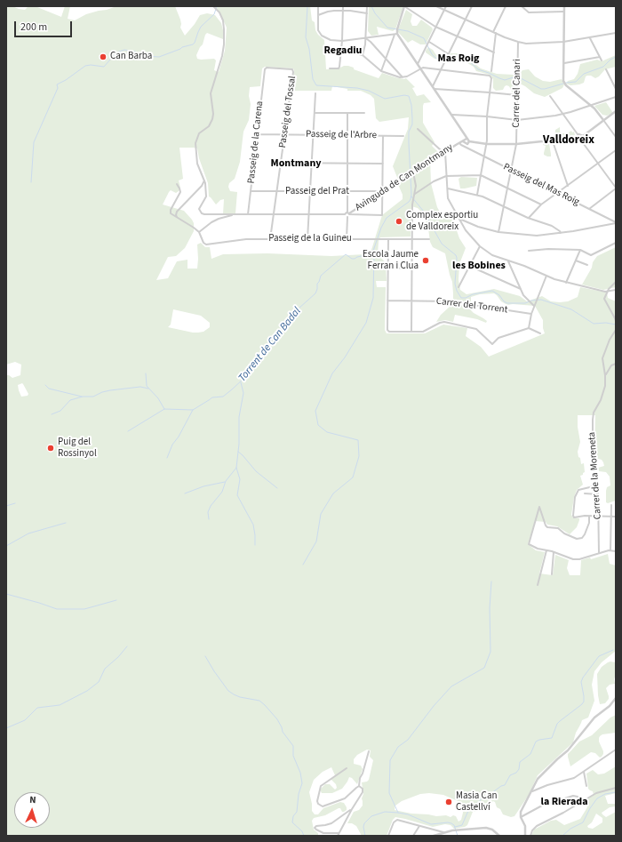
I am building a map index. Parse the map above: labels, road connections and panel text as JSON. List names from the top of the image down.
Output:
{
  "streets": {
    "street": [
      "Carrer del Canari",
      "Passeig del Tossal",
      "Passeig de l'Arbre",
      "Passeig de la Carena",
      "Avinguda de Can Montmany",
      "Passeig del Mas Roig",
      "Passeig del Prat",
      "Passeig de la Guineu",
      "Carrer del Torrent",
      "Carrer de la Moreneta"
    ]
  },
  "crossings": [
    ["Carrer del Canari", "Passeig del Mas Roig"],
    ["Passeig del Tossal", "Passeig de l'Arbre"],
    ["Passeig del Tossal", "Passeig de la Carena"],
    ["Passeig del Tossal", "Avinguda de Can Montmany"],
    ["Passeig del Tossal", "Passeig del Prat"],
    ["Passeig del Tossal", "Passeig de la Guineu"],
    ["Passeig de l'Arbre", "Passeig de la Carena"],
    ["Passeig de la Carena", "Avinguda de Can Montmany"],
    ["Passeig de la Carena", "Passeig del Prat"],
    ["Avinguda de Can Montmany", "Passeig del Mas Roig"],
    ["Avinguda de Can Montmany", "Passeig del Prat"],
    ["Avinguda de Can Montmany", "Passeig de la Guineu"]
  ],
  "districts": [
    "Regadiu",
    "Mas Roig",
    "Valldoreix",
    "Montmany",
    "les Bobines",
    "la Rierada"
  ],
  "water": ["Torrent de Can Badal"],
  "places": [
    "Can Barba",
    "Complex esportiu de Valldoreix",
    "Escola Jaume Ferran i Clua",
    "Puig del Rossinyol",
    "Masia Can Castellví"
  ],
  "scale_bar": "200 m",
  "north": "top"
}
